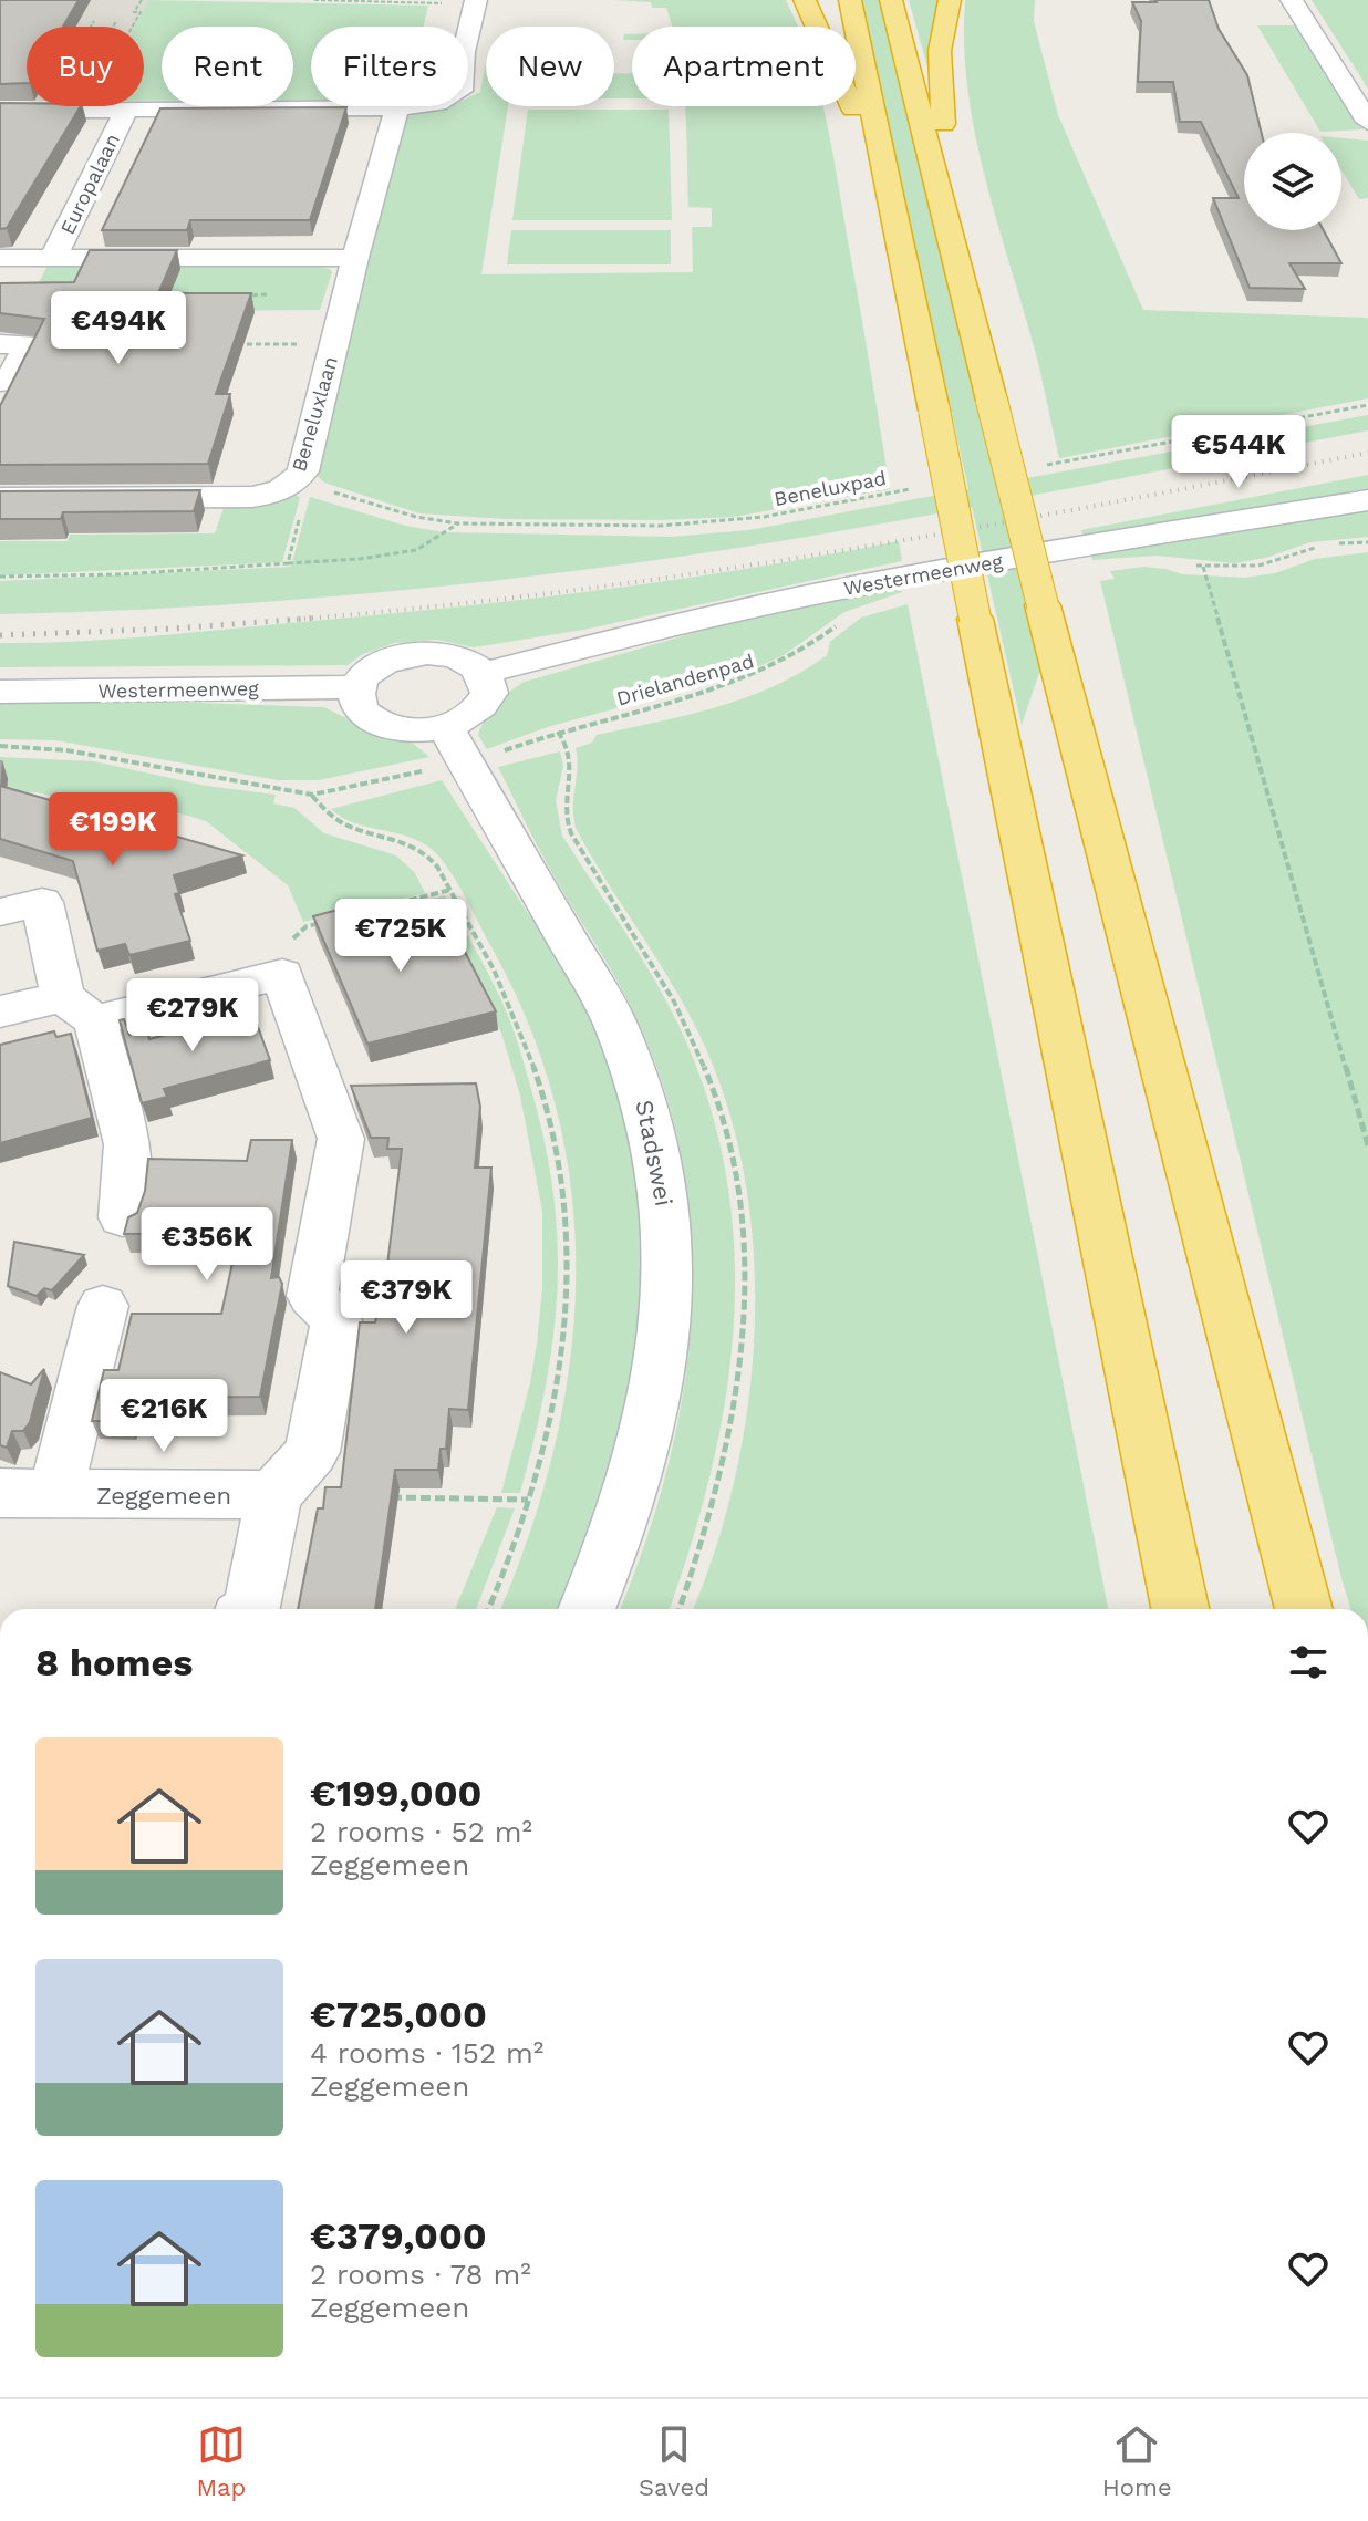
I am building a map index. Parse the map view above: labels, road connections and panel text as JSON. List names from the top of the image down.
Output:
{
  "streets": {
    "street": [
      "Europalaan",
      "Beneluxlaan",
      "Westermeenweg",
      "Stadswei",
      "Zeggemeen"
    ],
    "path": ["Beneluxpad", "Drielandenpad"]
  },
  "crossings": [
    ["Beneluxlaan", "Beneluxpad"],
    ["Drielandenpad", "Stadswei"]
  ],
  "page": {
    "chip": [
      "Buy",
      "Rent",
      "Filters",
      "New",
      "Apartment"
    ],
    "price": [
      "€494K",
      "€544K",
      "€199K",
      "€725K",
      "€279K",
      "€356K",
      "€379K",
      "€216K"
    ],
    "heading": "8 homes",
    "list": [
      {
        "name": "€199,000",
        "note": "2 rooms · 52 m² · Zeggemeen"
      },
      {
        "name": "€725,000",
        "note": "4 rooms · 152 m² · Zeggemeen"
      },
      {
        "name": "€379,000",
        "note": "2 rooms · 78 m² · Zeggemeen"
      }
    ],
    "tabs": ["Map", "Saved", "Home"]
  }
}
